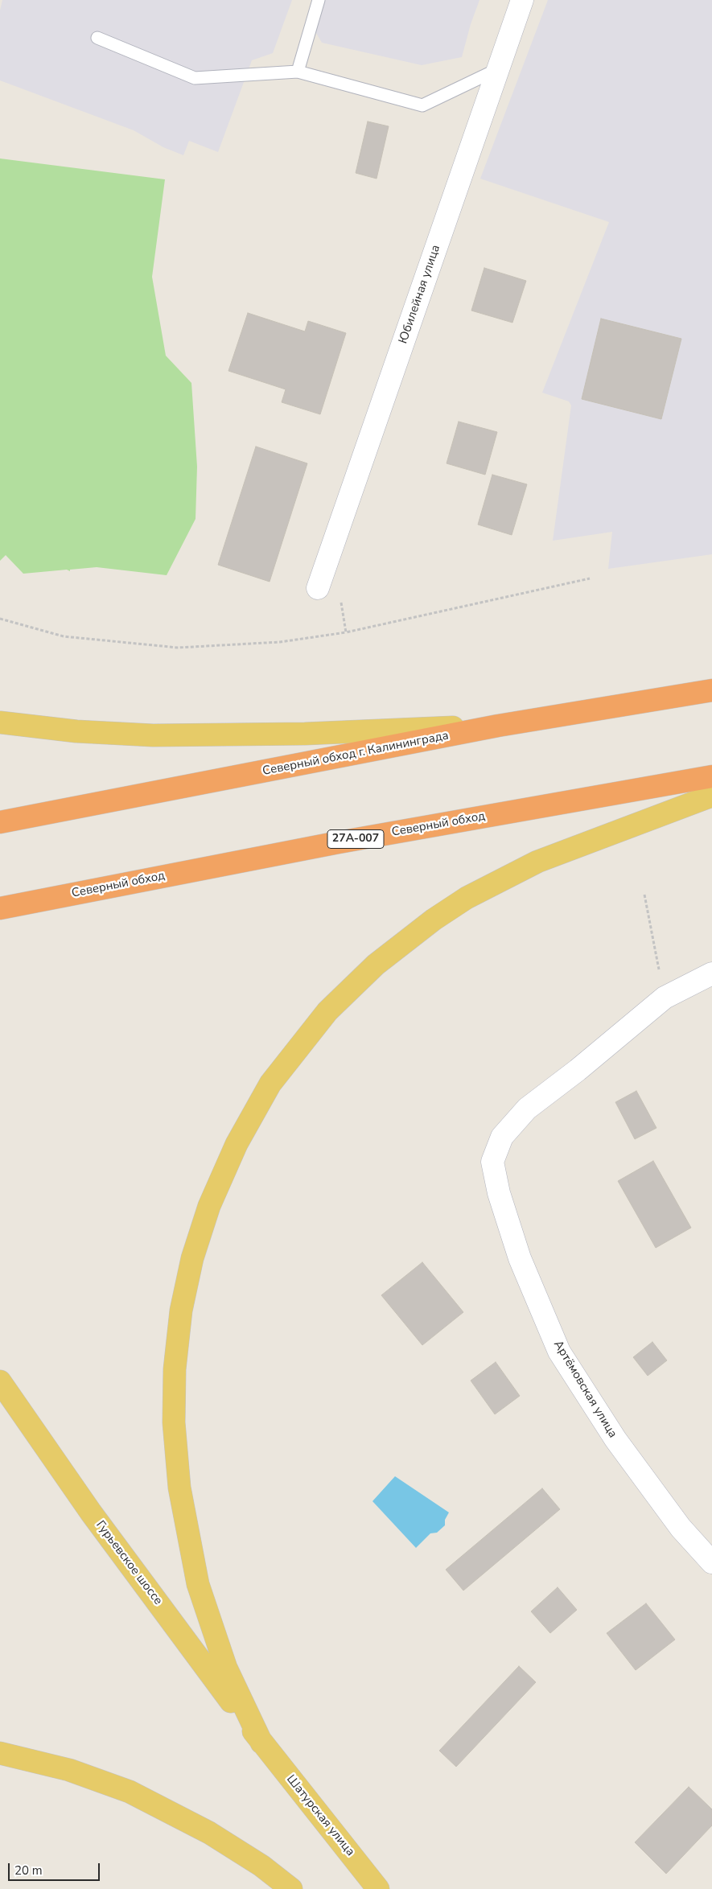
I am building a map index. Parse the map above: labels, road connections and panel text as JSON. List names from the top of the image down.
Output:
{
  "streets": {
    "highway": ["Северный обход г. Калининграда", "Северный обход", "27А-007"],
    "main road": ["Гурьевское шоссе", "Шатурская улица"],
    "street": ["Юбилейная улица", "Артёмовская улица"]
  },
  "crossings": [
    ["Гурьевское шоссе", "Шатурская улица"]
  ],
  "scale_bar": "20 m"
}
